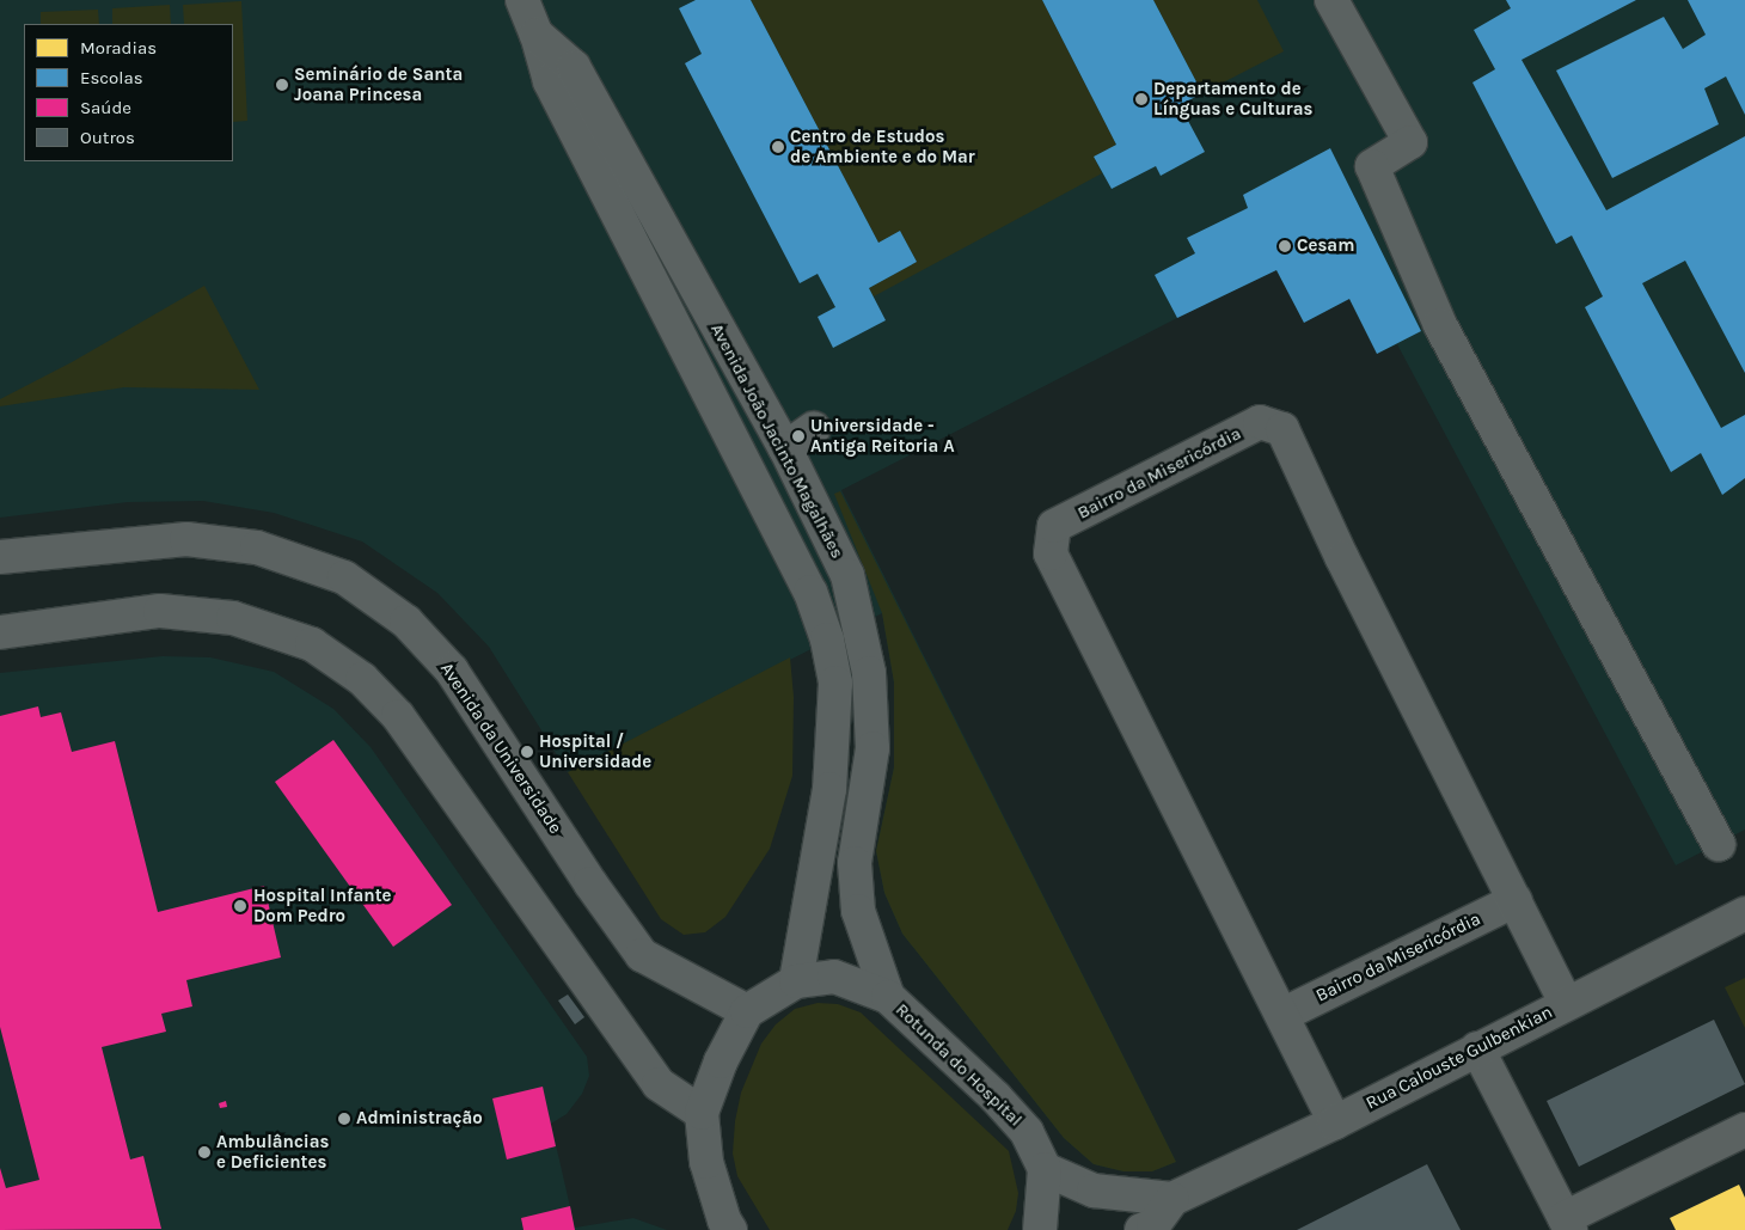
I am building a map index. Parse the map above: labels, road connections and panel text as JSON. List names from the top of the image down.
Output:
{
  "streets": {
    "street": [
      "Avenida João Jacinto Magalhães",
      "Bairro da Misericórdia",
      "Avenida da Universidade",
      "Rua Calouste Gulbenkian",
      "Rotunda do Hospital"
    ]
  },
  "crossings": [
    ["Avenida João Jacinto Magalhães", "Rotunda do Hospital"],
    ["Bairro da Misericórdia", "Rua Calouste Gulbenkian"],
    ["Avenida da Universidade", "Rotunda do Hospital"]
  ],
  "places": [
    "Seminário de Santa Joana Princesa",
    "Departamento de Línguas e Culturas",
    "Centro de Estudos de Ambiente e do Mar",
    "Cesam",
    "Universidade - Antiga Reitoria A",
    "Hospital / Universidade",
    "Hospital Infante Dom Pedro",
    "Administração",
    "Ambulâncias e Deficientes"
  ],
  "legend": [
    "Moradias",
    "Escolas",
    "Saúde",
    "Outros"
  ]
}
